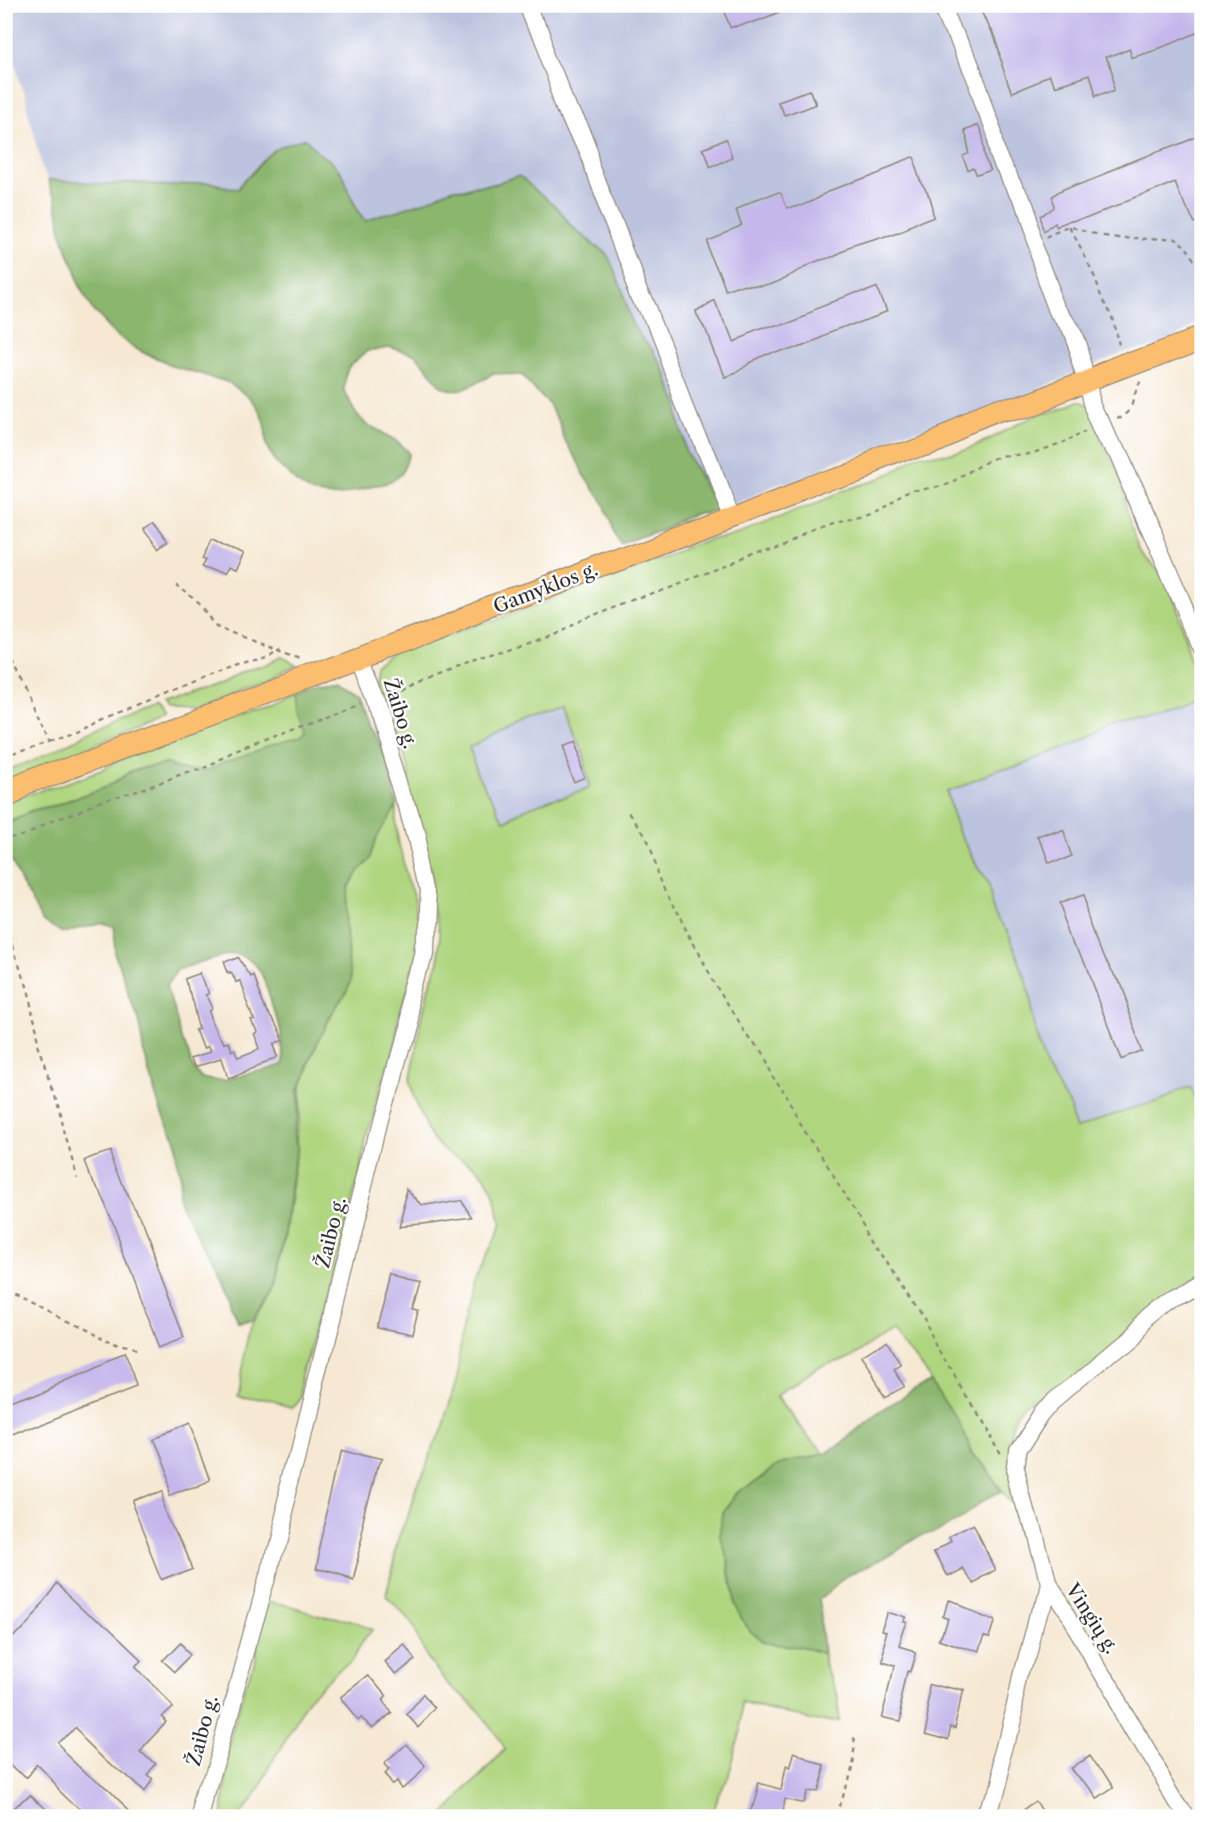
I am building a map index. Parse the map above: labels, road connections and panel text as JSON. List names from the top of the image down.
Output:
{
  "streets": {
    "main road": ["Gamyklos g."],
    "street": ["Žaibo g.", "Vingių g."]
  },
  "crossings": [
    ["Gamyklos g.", "Žaibo g."]
  ]
}
